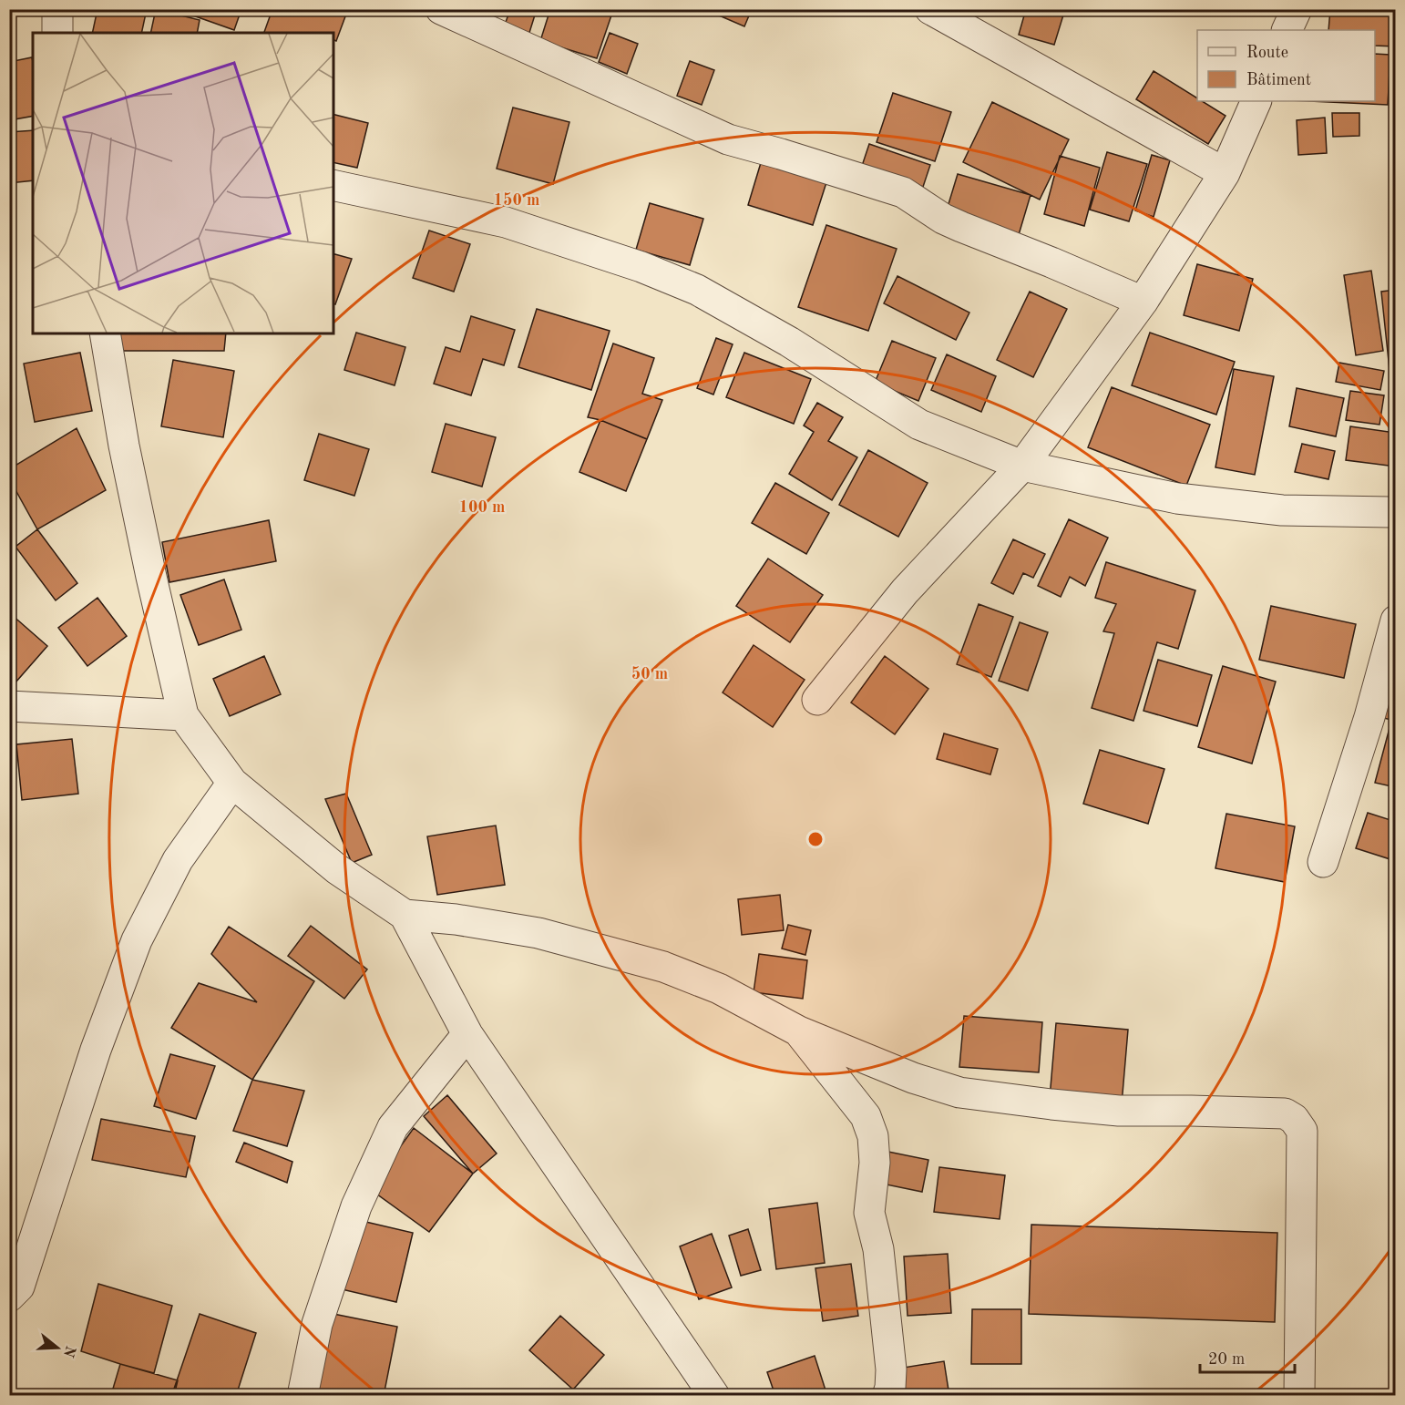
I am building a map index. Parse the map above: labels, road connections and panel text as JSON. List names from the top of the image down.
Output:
{
  "legend": ["Route", "Bâtiment"],
  "scale_bar": "20 m",
  "north": "right",
  "rings": ["150 m", "100 m", "50 m"]
}
